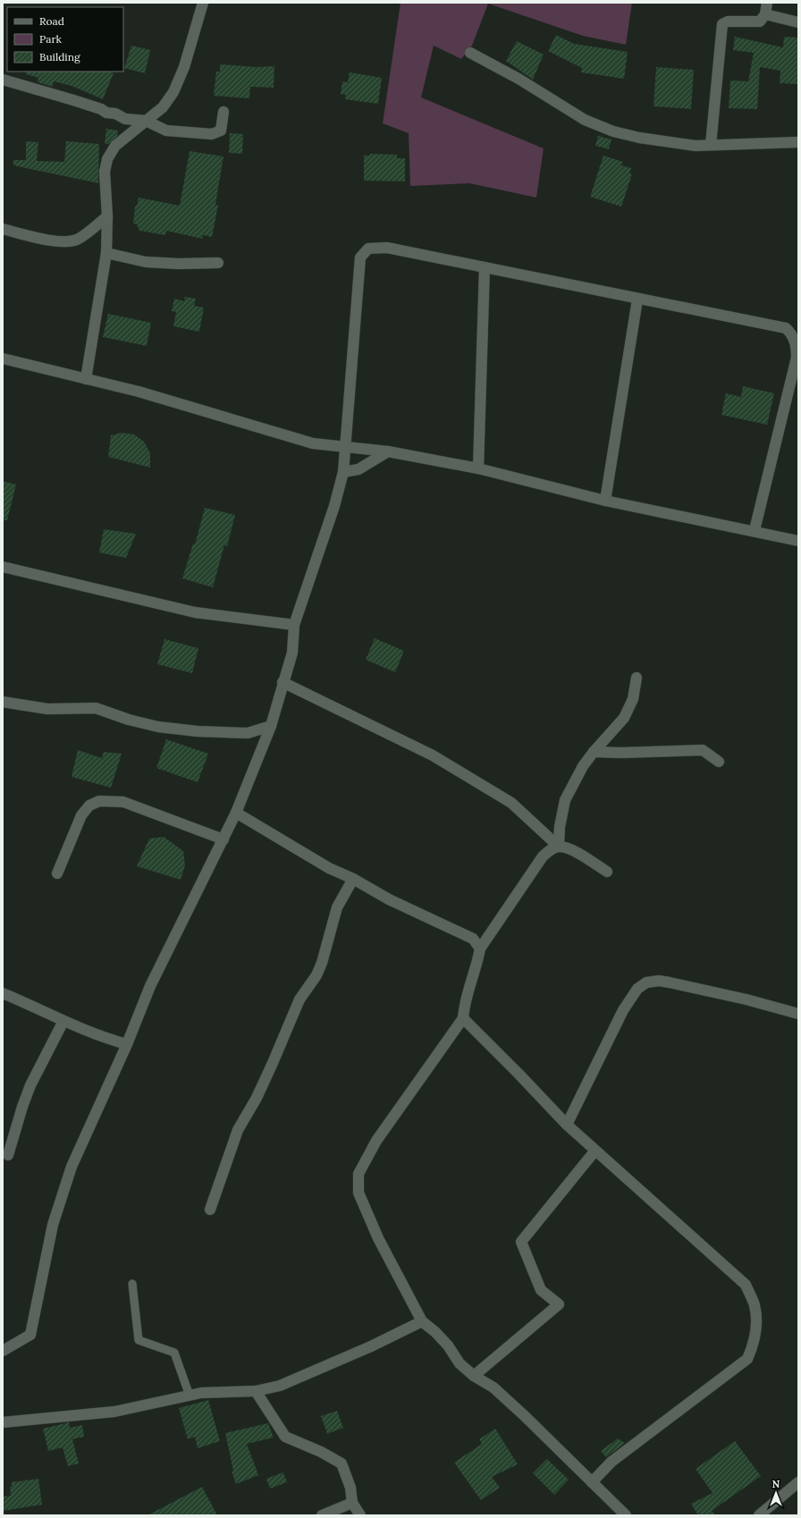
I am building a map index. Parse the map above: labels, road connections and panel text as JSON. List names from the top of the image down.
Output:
{
  "legend": ["Road", "Park", "Building"],
  "north": "top"
}
